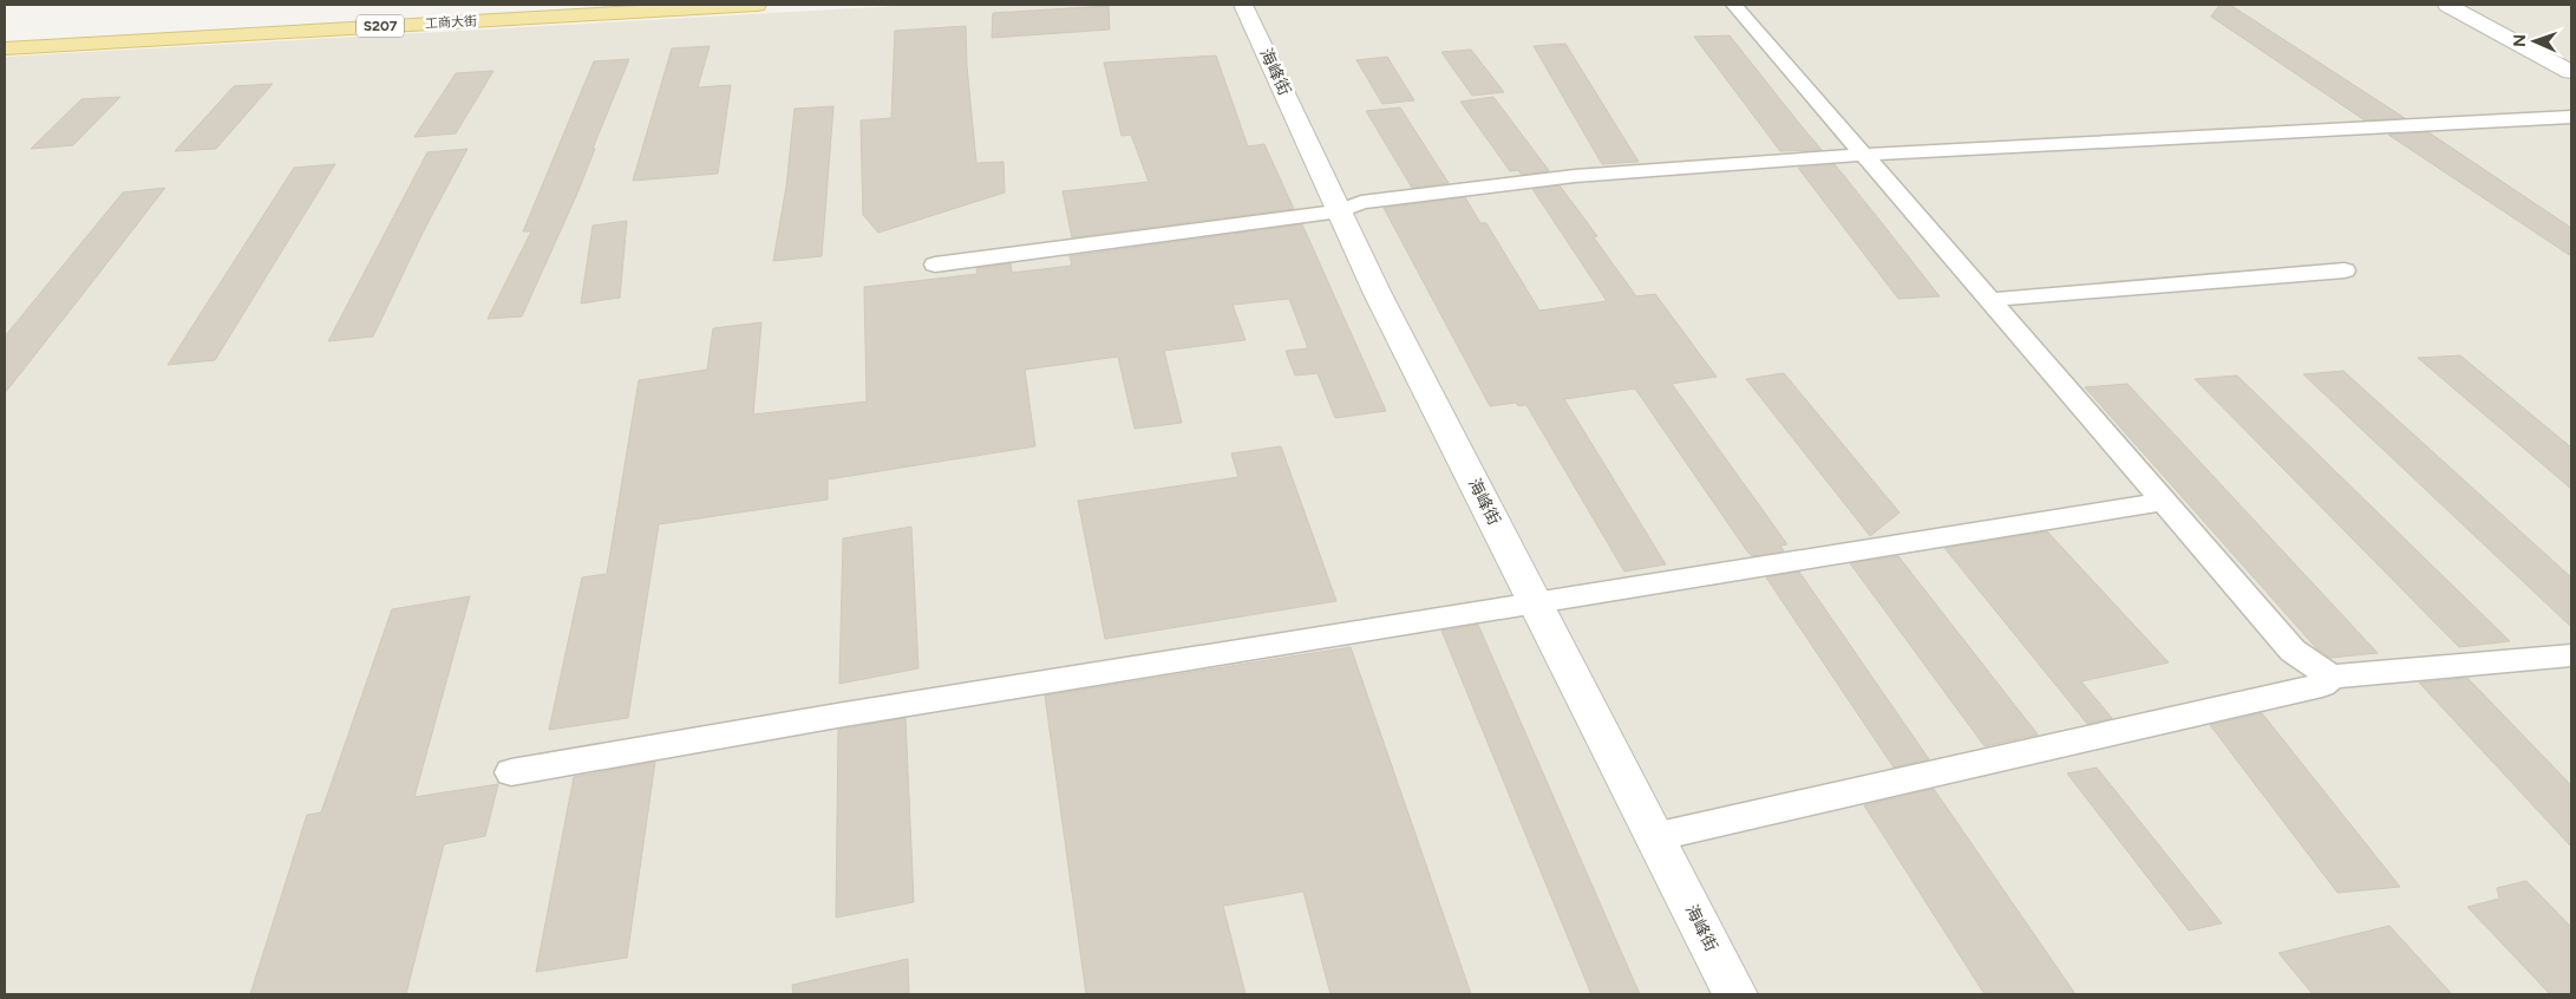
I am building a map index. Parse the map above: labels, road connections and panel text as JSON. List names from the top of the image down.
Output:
{
  "streets": {
    "main road": ["工商大街", "S207"],
    "street": ["海峰街"]
  },
  "north": "left"
}
